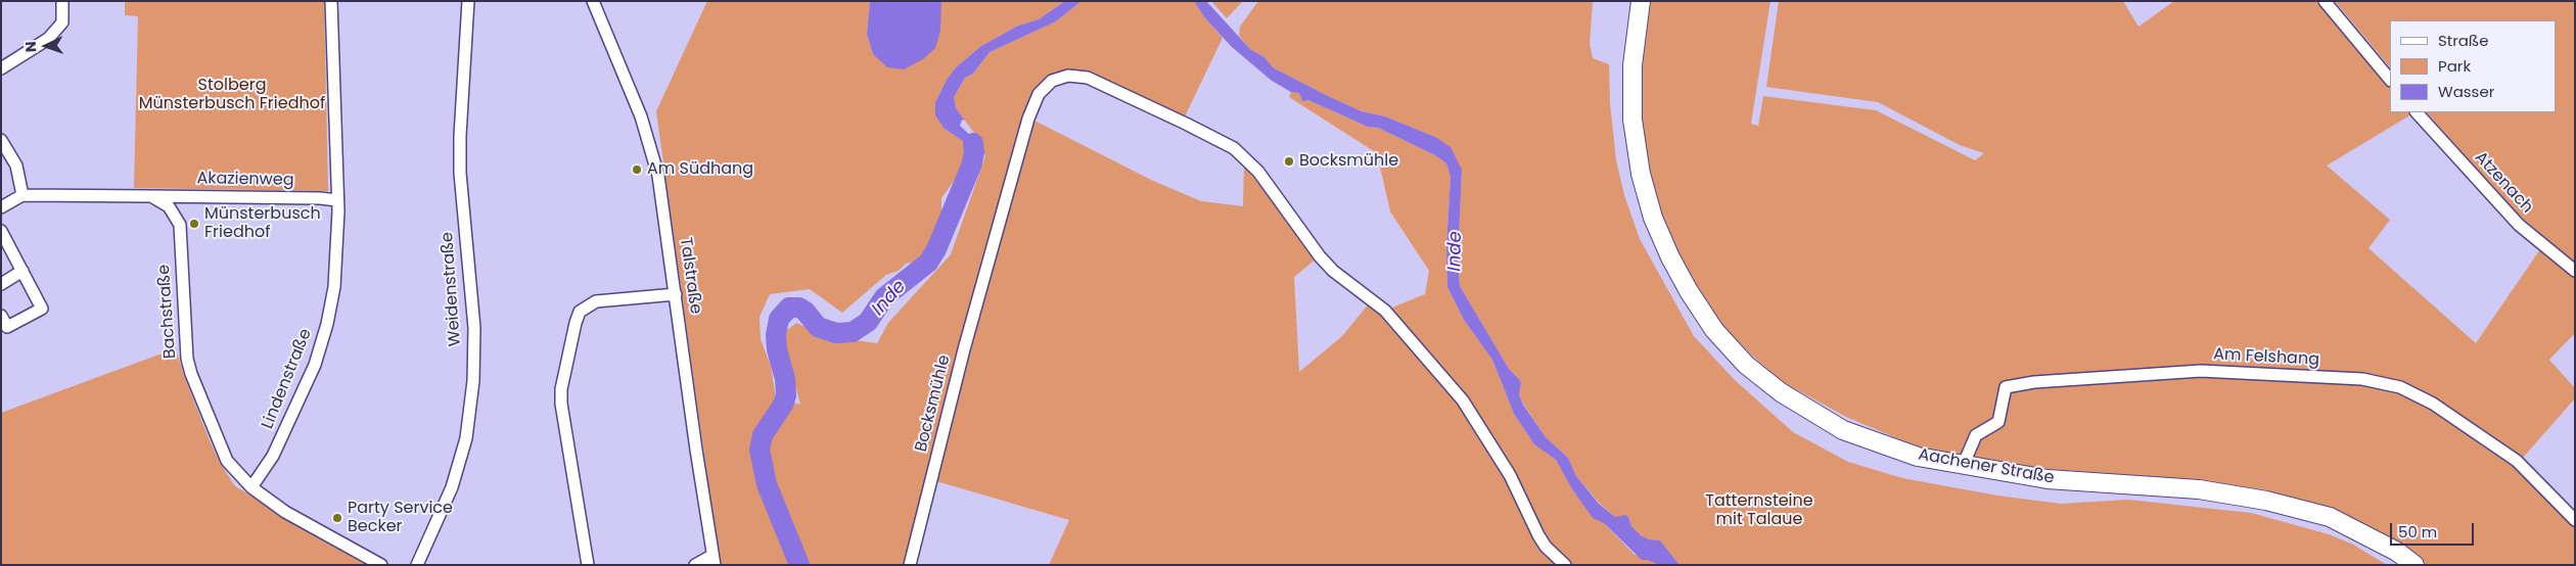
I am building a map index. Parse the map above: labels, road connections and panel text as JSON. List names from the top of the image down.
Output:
{
  "streets": {
    "main road": ["Aachener Straße"],
    "street": [
      "Akazienweg",
      "Atzenach",
      "Talstraße",
      "Weidenstraße",
      "Bachstraße",
      "Am Felshang",
      "Lindenstraße",
      "Bocksmühle"
    ]
  },
  "crossings": [
    ["Akazienweg", "Bachstraße"],
    ["Akazienweg", "Lindenstraße"],
    ["Bachstraße", "Lindenstraße"],
    ["Am Felshang", "Aachener Straße"]
  ],
  "water": ["Inde"],
  "parks": ["Stolberg Münsterbusch Friedhof", "Tatternsteine mit Talaue"],
  "places": [
    "Bocksmühle",
    "Am Südhang",
    "Münsterbusch Friedhof",
    "Party Service Becker"
  ],
  "legend": ["Straße", "Park", "Wasser"],
  "scale_bar": "50 m",
  "north": "left"
}
